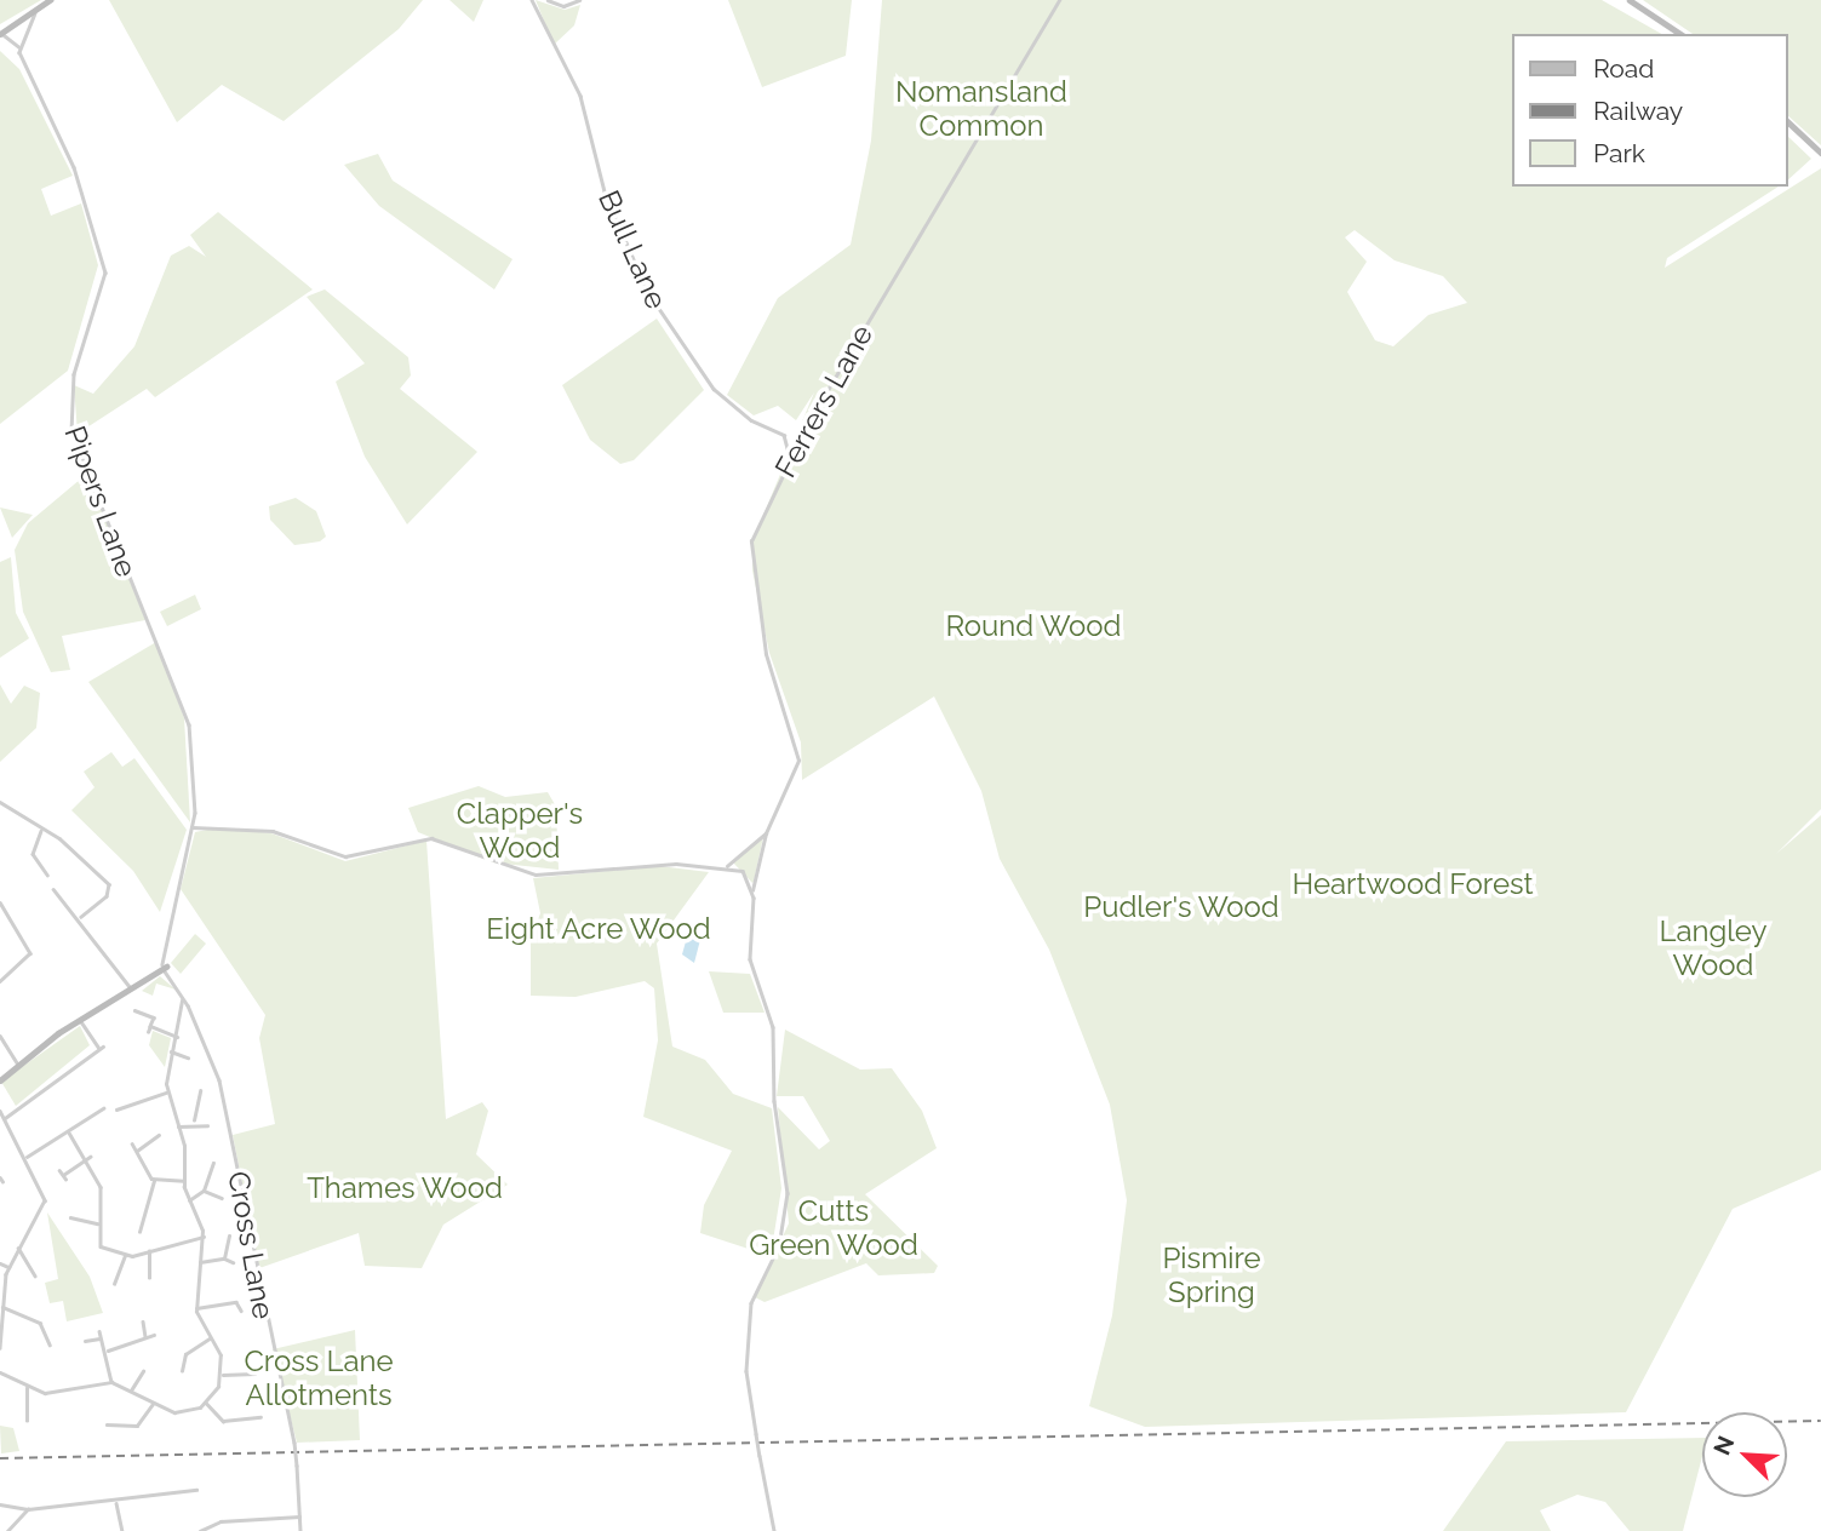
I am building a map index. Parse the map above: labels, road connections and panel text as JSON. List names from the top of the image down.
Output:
{
  "streets": {
    "street": [
      "Bull Lane",
      "Ferrers Lane",
      "Pipers Lane",
      "Cross Lane"
    ]
  },
  "crossings": [
    ["Bull Lane", "Ferrers Lane"],
    ["Pipers Lane", "Cross Lane"]
  ],
  "parks": [
    "Nomansland Common",
    "Round Wood",
    "Clapper's Wood",
    "Heartwood Forest",
    "Pudler's Wood",
    "Eight Acre Wood",
    "Langley Wood",
    "Thames Wood",
    "Cutts Green Wood",
    "Pismire Spring",
    "Cross Lane Allotments"
  ],
  "legend": ["Road", "Railway", "Park"],
  "north": "top left"
}
